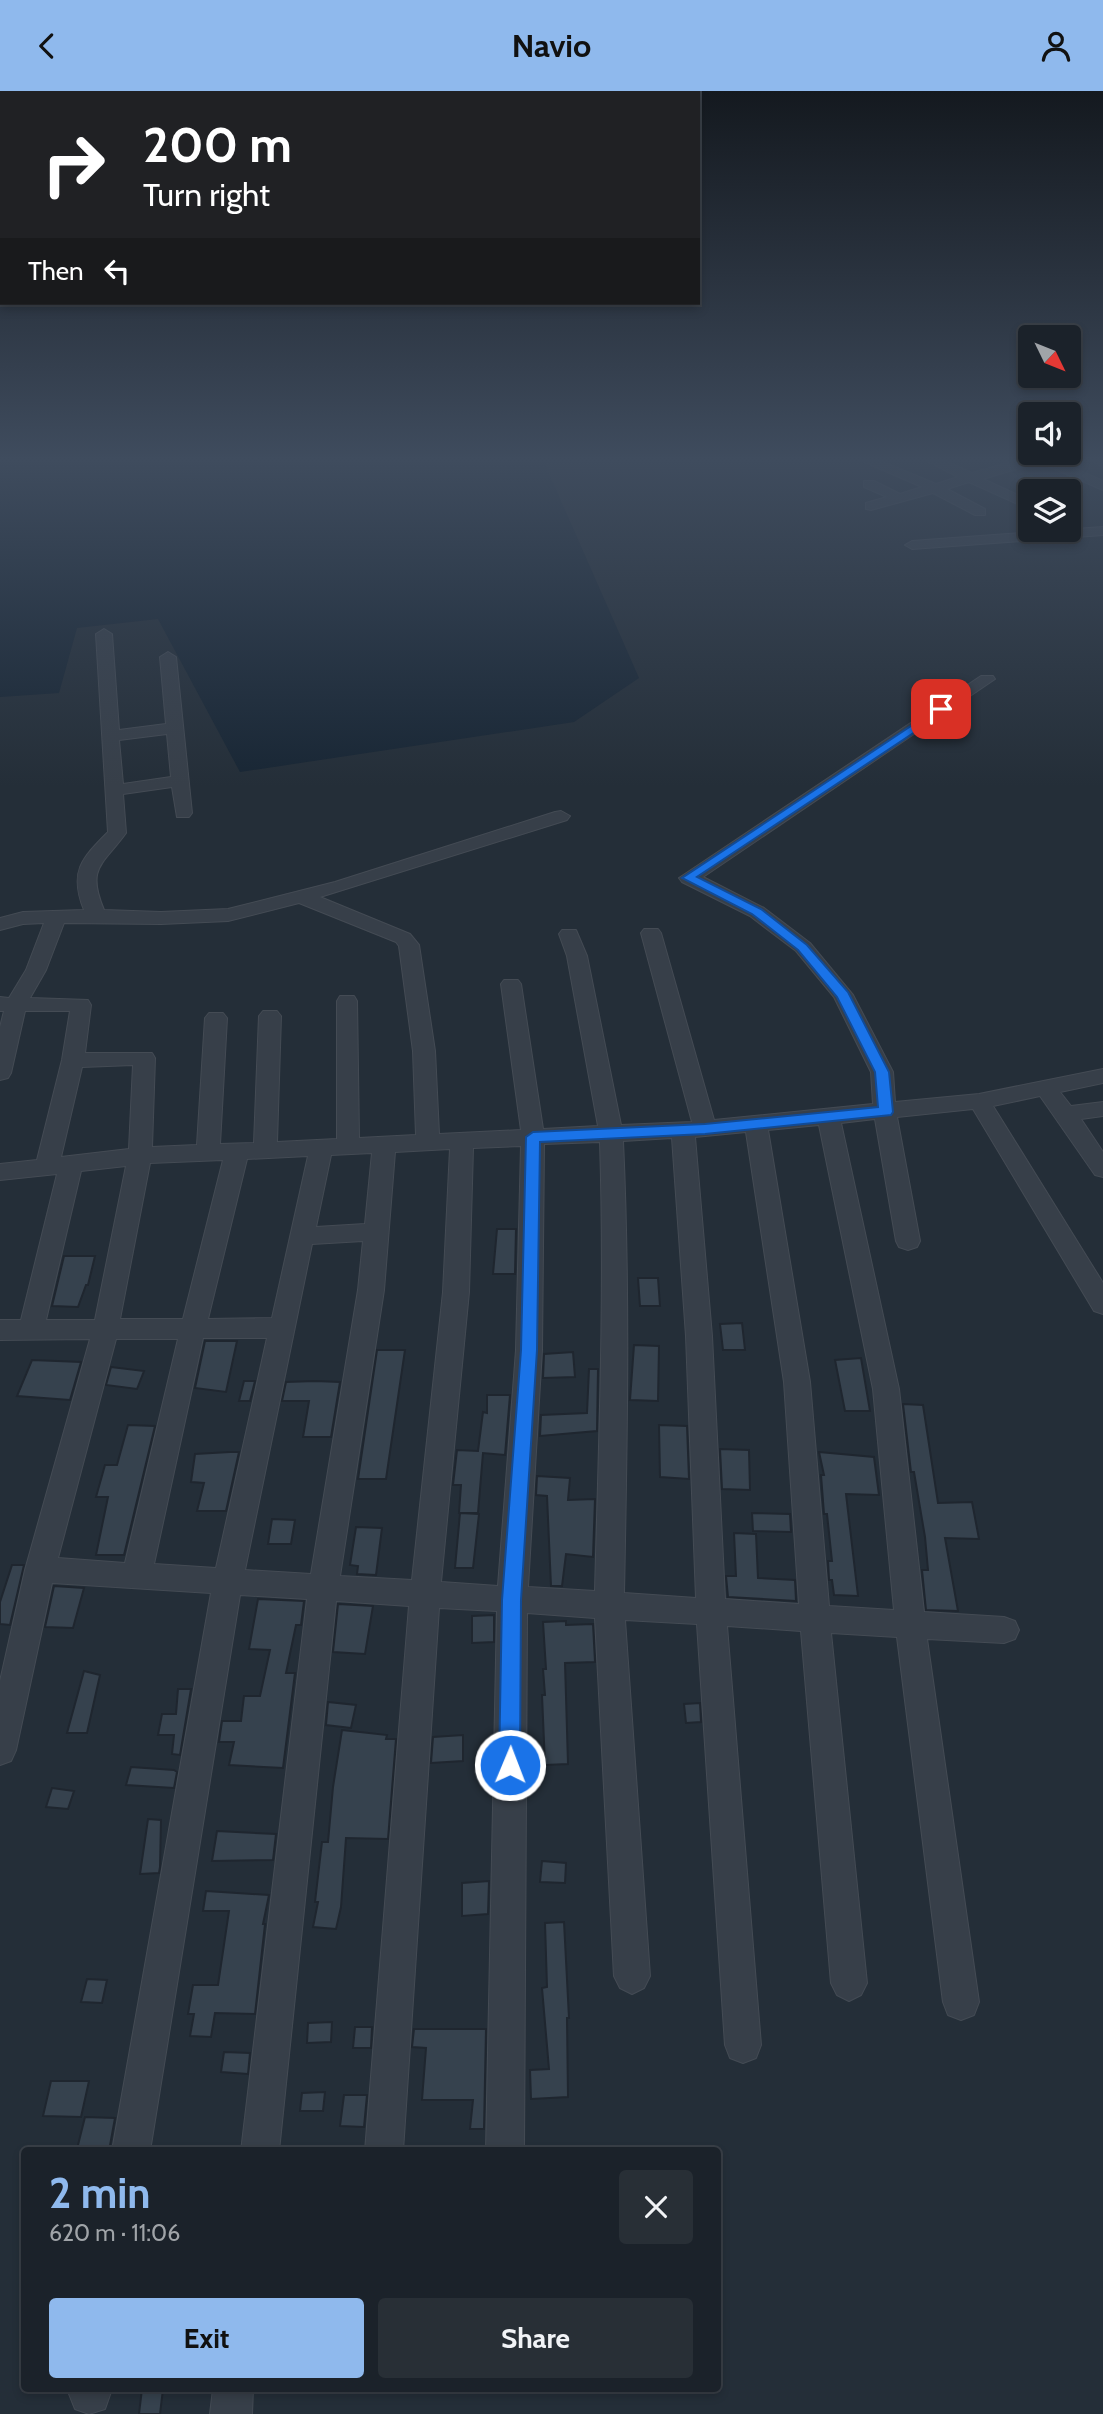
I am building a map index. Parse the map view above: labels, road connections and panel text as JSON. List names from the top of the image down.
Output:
{
  "north": "bottom right",
  "page": {
    "header": "Navio",
    "turn": ["200 m", "Turn right"],
    "then": "Then",
    "heading": ["2 min", "620 m · 11:06"],
    "buttons": ["Exit", "Share"]
  }
}
